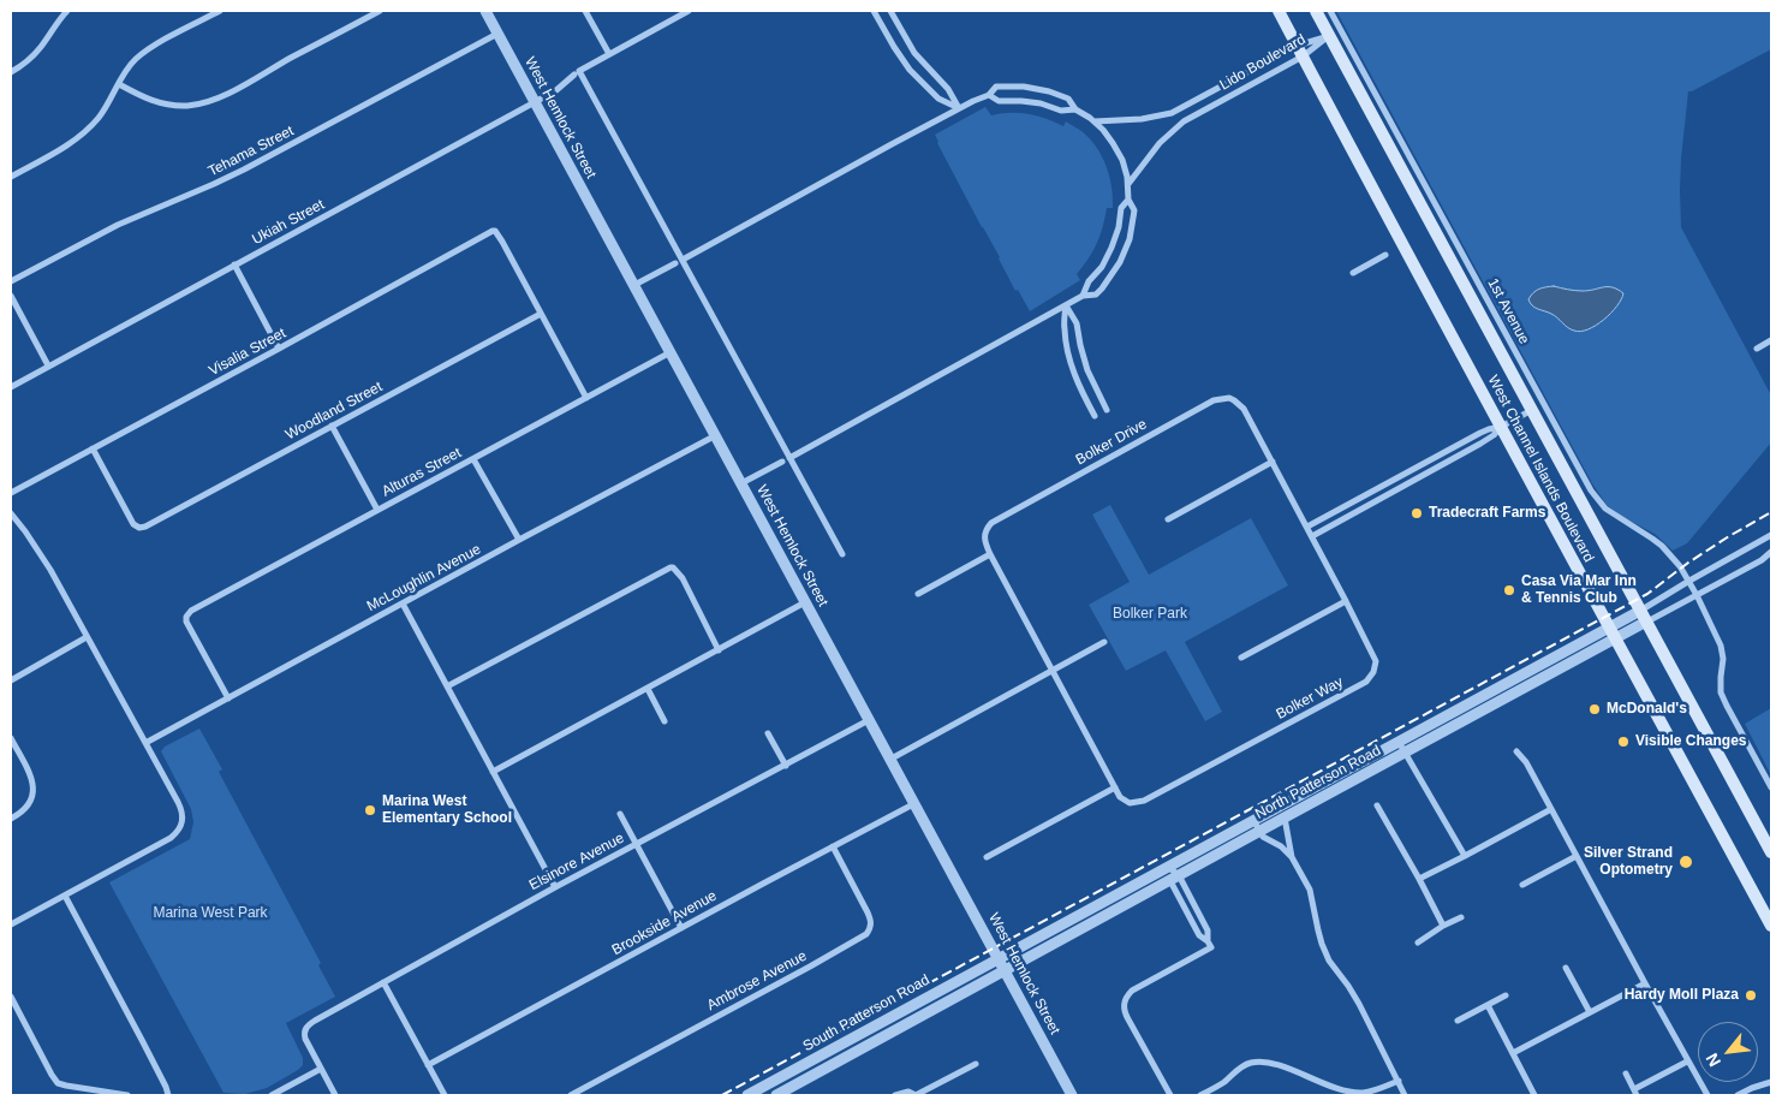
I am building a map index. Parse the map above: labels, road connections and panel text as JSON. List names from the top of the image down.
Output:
{
  "streets": {
    "main road": ["West Channel Islands Boulevard"],
    "street": [
      "Lido Boulevard",
      "West Hemlock Street",
      "Tehama Street",
      "Ukiah Street",
      "1st Avenue",
      "Visalia Street",
      "Woodland Street",
      "Bolker Drive",
      "Alturas Street",
      "McLoughlin Avenue",
      "Bolker Way",
      "North Patterson Road",
      "Elsinore Avenue",
      "Brookside Avenue",
      "Ambrose Avenue",
      "South Patterson Road"
    ]
  },
  "crossings": [
    ["Lido Boulevard", "West Channel Islands Boulevard"],
    ["West Hemlock Street", "Tehama Street"],
    ["West Hemlock Street", "Ukiah Street"],
    ["West Hemlock Street", "Alturas Street"],
    ["West Hemlock Street", "McLoughlin Avenue"],
    ["West Hemlock Street", "North Patterson Road"],
    ["West Hemlock Street", "Elsinore Avenue"],
    ["West Hemlock Street", "Brookside Avenue"],
    ["West Hemlock Street", "South Patterson Road"],
    ["Visalia Street", "Woodland Street"],
    ["Bolker Drive", "Bolker Way"],
    ["West Channel Islands Boulevard", "North Patterson Road"],
    ["Alturas Street", "McLoughlin Avenue"],
    ["North Patterson Road", "South Patterson Road"],
    ["Brookside Avenue", "Ambrose Avenue"]
  ],
  "parks": ["Bolker Park", "Marina West Park"],
  "places": [
    "Tradecraft Farms",
    "Casa Via Mar Inn & Tennis Club",
    "McDonald's",
    "Visible Changes",
    "Marina West Elementary School",
    "Silver Strand Optometry",
    "Hardy Moll Plaza"
  ],
  "north": "bottom left"
}
